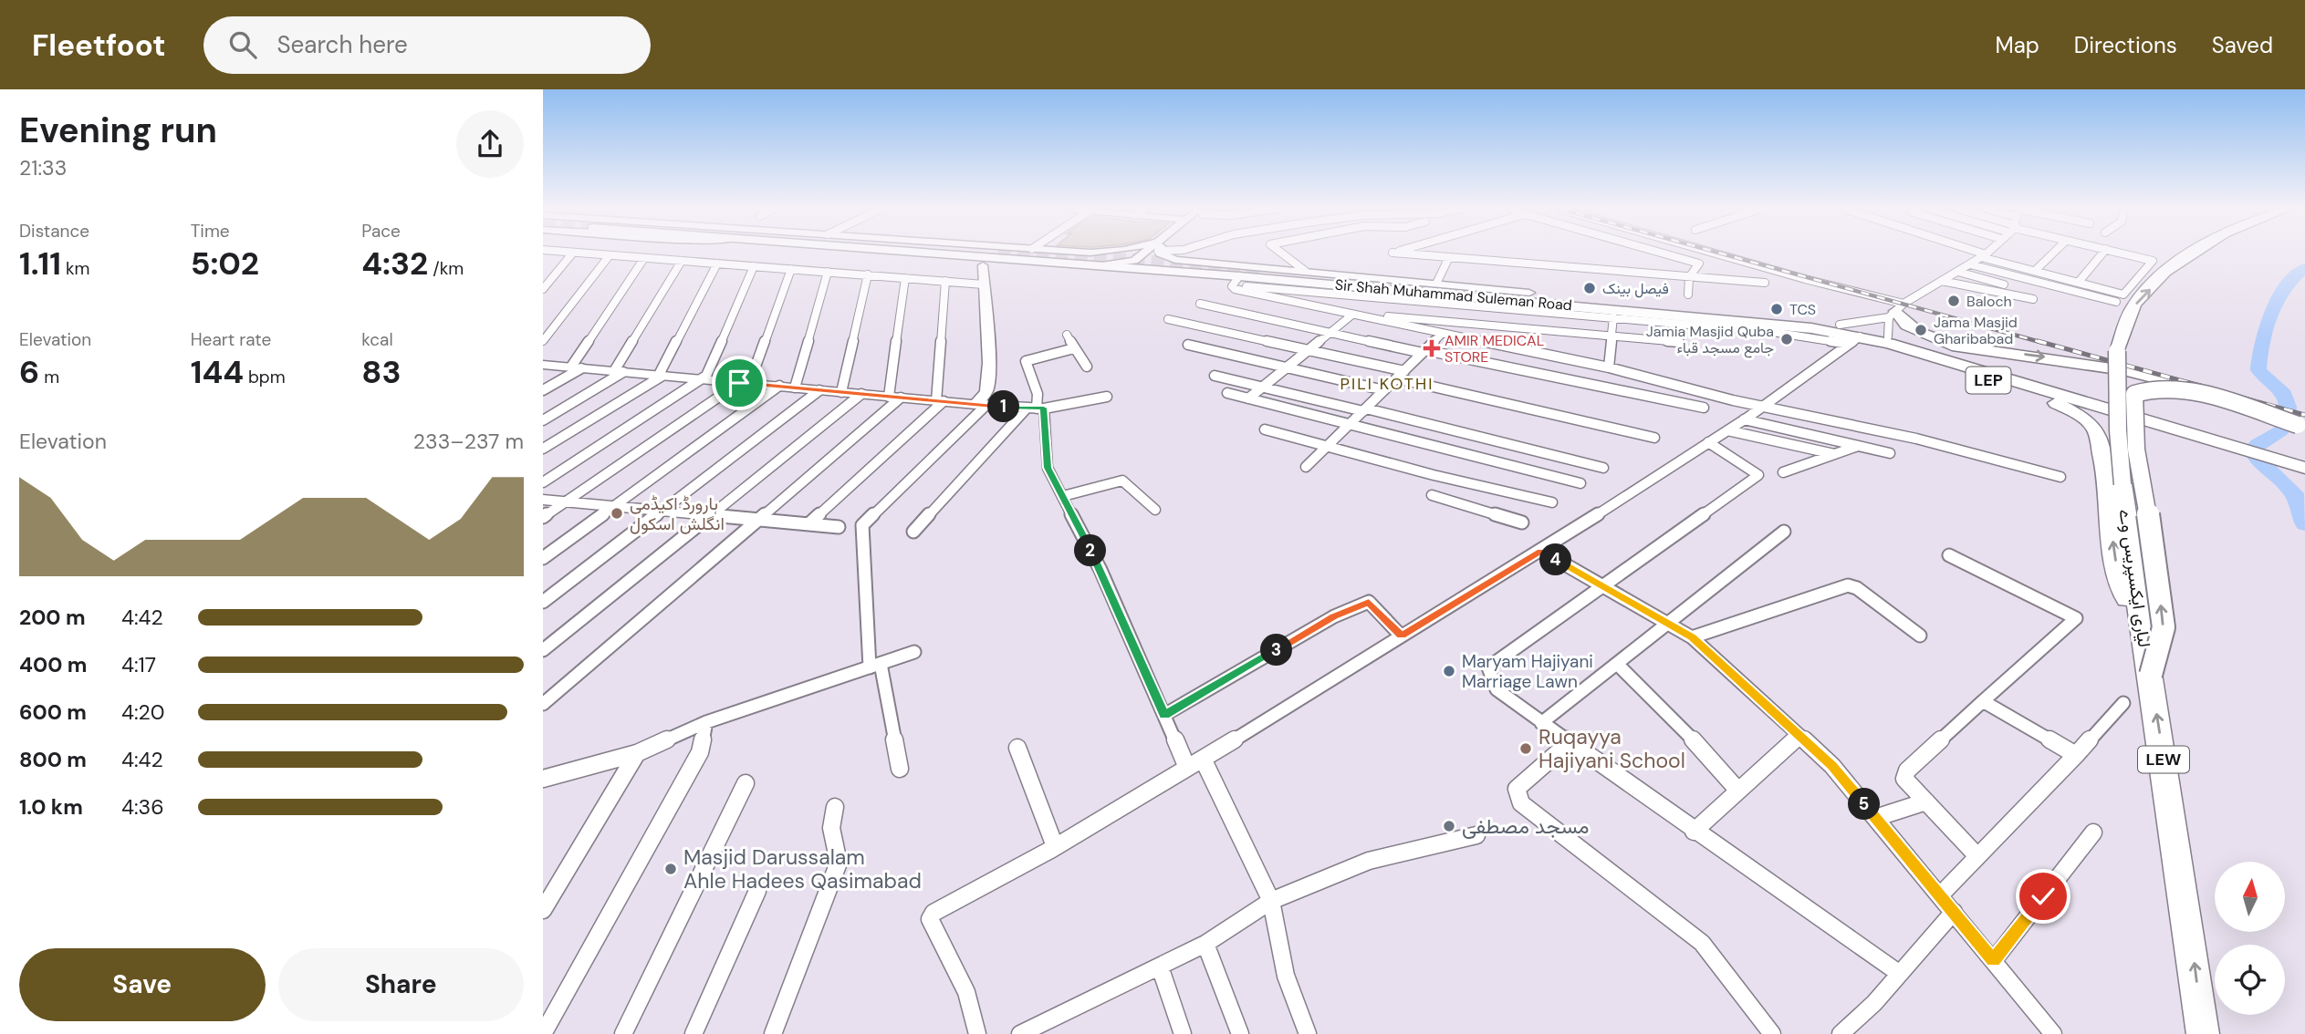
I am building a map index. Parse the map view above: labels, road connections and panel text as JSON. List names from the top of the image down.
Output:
{
  "streets": {
    "highway": [
      "Sir Shah Muhammad Suleman Road",
      "LEP",
      "لیاری ایکسپریس وے",
      "LEW"
    ]
  },
  "crossings": [
    ["Sir Shah Muhammad Suleman Road", "LEP"],
    ["LEP", "LEW"],
    ["لیاری ایکسپریس وے", "LEW"]
  ],
  "one_way": ["لیاری ایکسپریس وے"],
  "districts": ["PILI KOTHI"],
  "places": {
    "other": [
      "فیصل بینک",
      "Baloch",
      "TCS",
      "Jama Masjid Gharibabad",
      "Jamia Masjid Quba جامع مسجد قباء",
      "ہارورڈ اکیڈمی انگلش اسکول",
      "Maryam Hajiyani Marriage Lawn",
      "Ruqayya Hajiyani School",
      "مسجد مصطفی",
      "Masjid Darussalam Ahle Hadees Qasimabad"
    ],
    "health": ["AMIR MEDICAL STORE"]
  },
  "north": "top",
  "page": {
    "header": "Fleetfoot",
    "search": "Search here",
    "nav": ["Map", "Directions", "Saved"],
    "heading": ["Evening run", "21:33"],
    "stats": [
      ["Distance", "1.11 km"],
      ["Time", "5:02"],
      ["Pace", "4:32 /km"],
      ["Elevation", "6 m"],
      ["Heart rate", "144 bpm"],
      ["kcal", "83"]
    ],
    "pins": [
      "1",
      "2",
      "4",
      "3",
      "5"
    ],
    "chart": ["Elevation", "233–237 m"],
    "list": [
      {
        "name": "200 m",
        "note": "4:42"
      },
      {
        "name": "400 m",
        "note": "4:17"
      },
      {
        "name": "600 m",
        "note": "4:20"
      },
      {
        "name": "800 m",
        "note": "4:42"
      },
      {
        "name": "1.0 km",
        "note": "4:36"
      }
    ],
    "buttons": ["Save", "Share"]
  }
}
